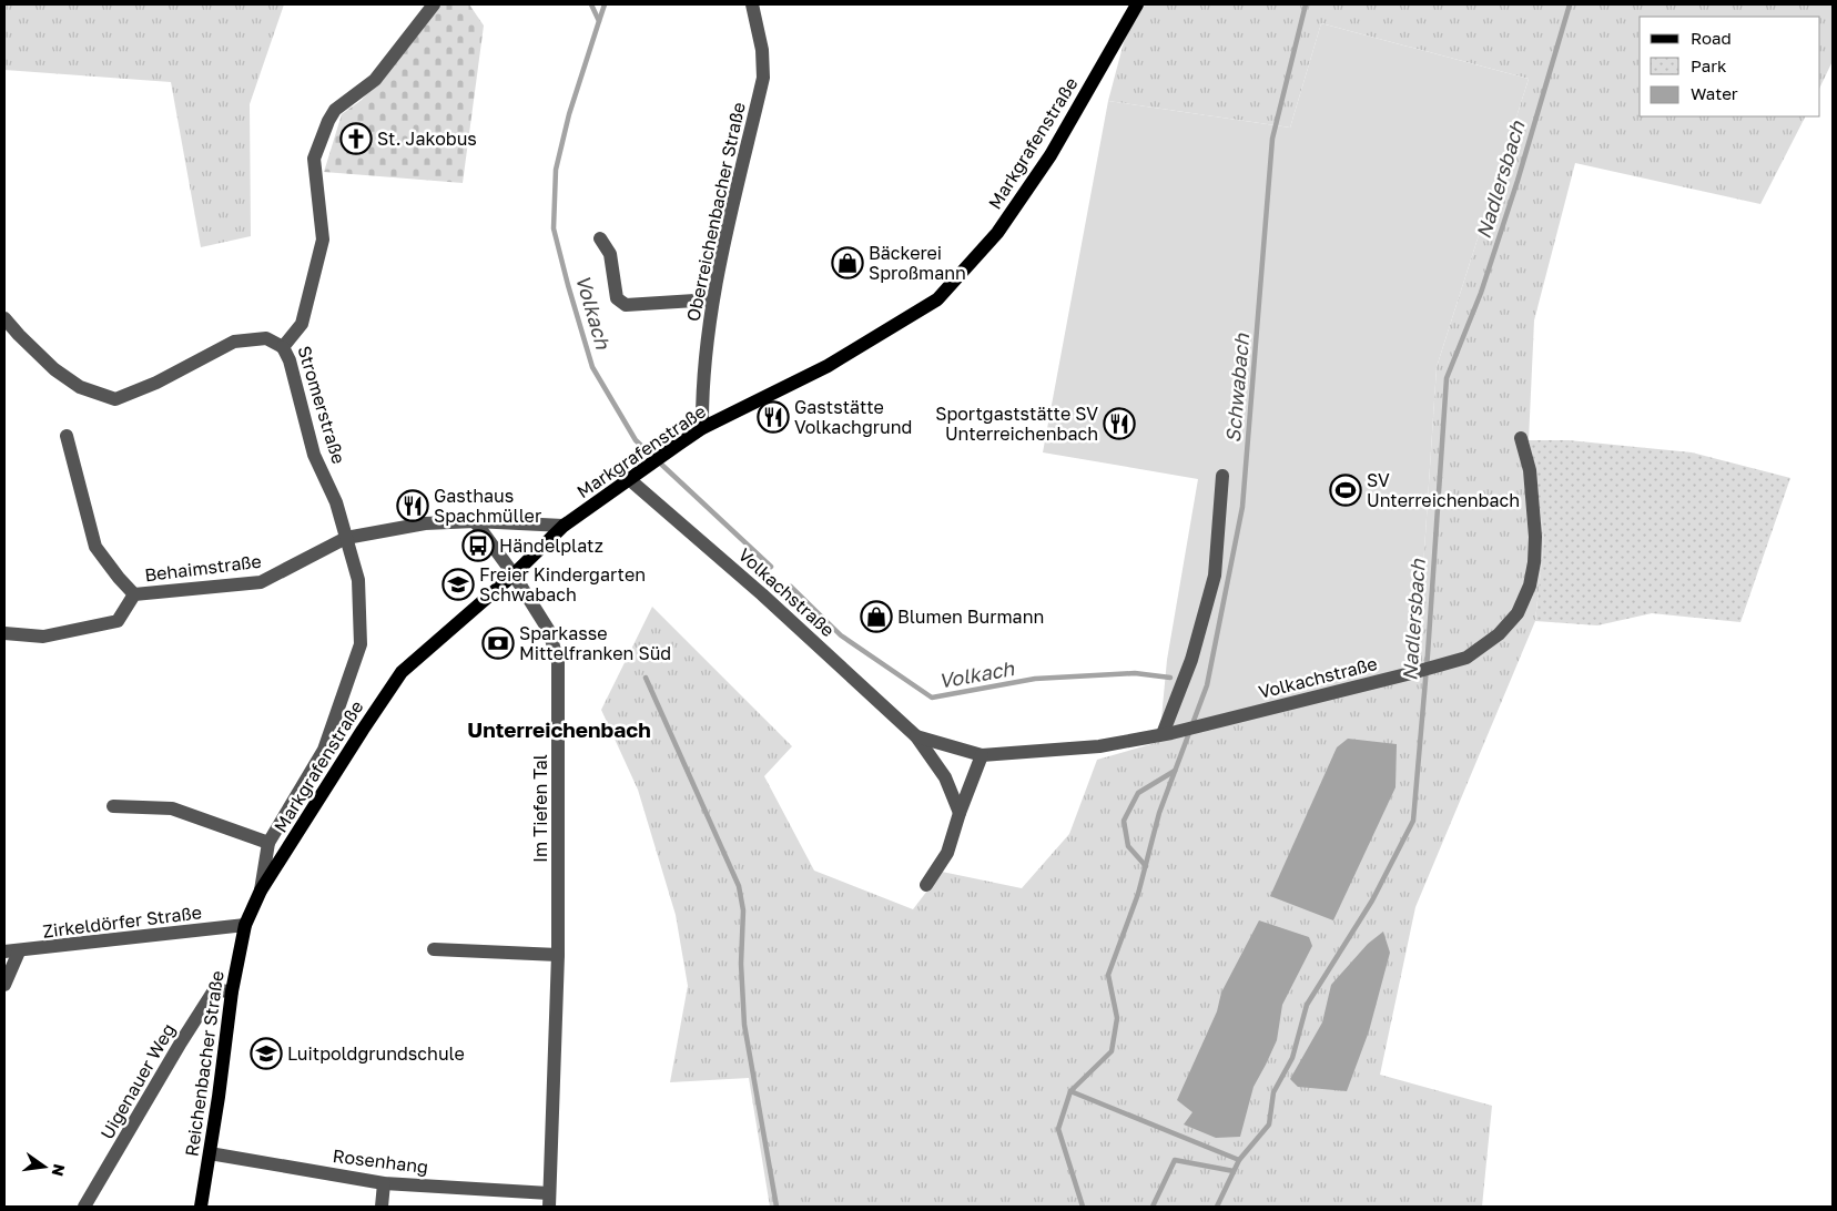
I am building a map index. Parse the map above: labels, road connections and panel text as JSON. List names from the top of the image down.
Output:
{
  "streets": {
    "main road": ["Markgrafenstraße", "Reichenbacher Straße"],
    "street": [
      "Oberreichenbacher Straße",
      "Stromerstraße",
      "Behaimstraße",
      "Volkachstraße",
      "Im Tiefen Tal",
      "Zirkeldörfer Straße",
      "Uigenauer Weg",
      "Rosenhang"
    ]
  },
  "crossings": [
    ["Markgrafenstraße", "Oberreichenbacher Straße"],
    ["Markgrafenstraße", "Stromerstraße"],
    ["Markgrafenstraße", "Volkachstraße"],
    ["Markgrafenstraße", "Im Tiefen Tal"],
    ["Markgrafenstraße", "Zirkeldörfer Straße"],
    ["Markgrafenstraße", "Reichenbacher Straße"],
    ["Stromerstraße", "Behaimstraße"],
    ["Im Tiefen Tal", "Rosenhang"],
    ["Zirkeldörfer Straße", "Reichenbacher Straße"],
    ["Reichenbacher Straße", "Uigenauer Weg"],
    ["Reichenbacher Straße", "Rosenhang"]
  ],
  "districts": ["Unterreichenbach"],
  "water": ["Nadlersbach", "Volkach", "Schwabach"],
  "places": {
    "church": ["St. Jakobus"],
    "shop": ["Bäckerei Sproßmann", "Blumen Burmann"],
    "restaurant": ["Gaststätte Volkachgrund", "Sportgaststätte SV Unterreichenbach", "Gasthaus Spachmüller"],
    "sports": ["SV Unterreichenbach"],
    "bus stop": ["Händelplatz"],
    "school or university": ["Freier Kindergarten Schwabach", "Luitpoldgrundschule"],
    "bank": ["Sparkasse Mittelfranken Süd"]
  },
  "legend": ["Road", "Park", "Water"],
  "north": "right"
}
